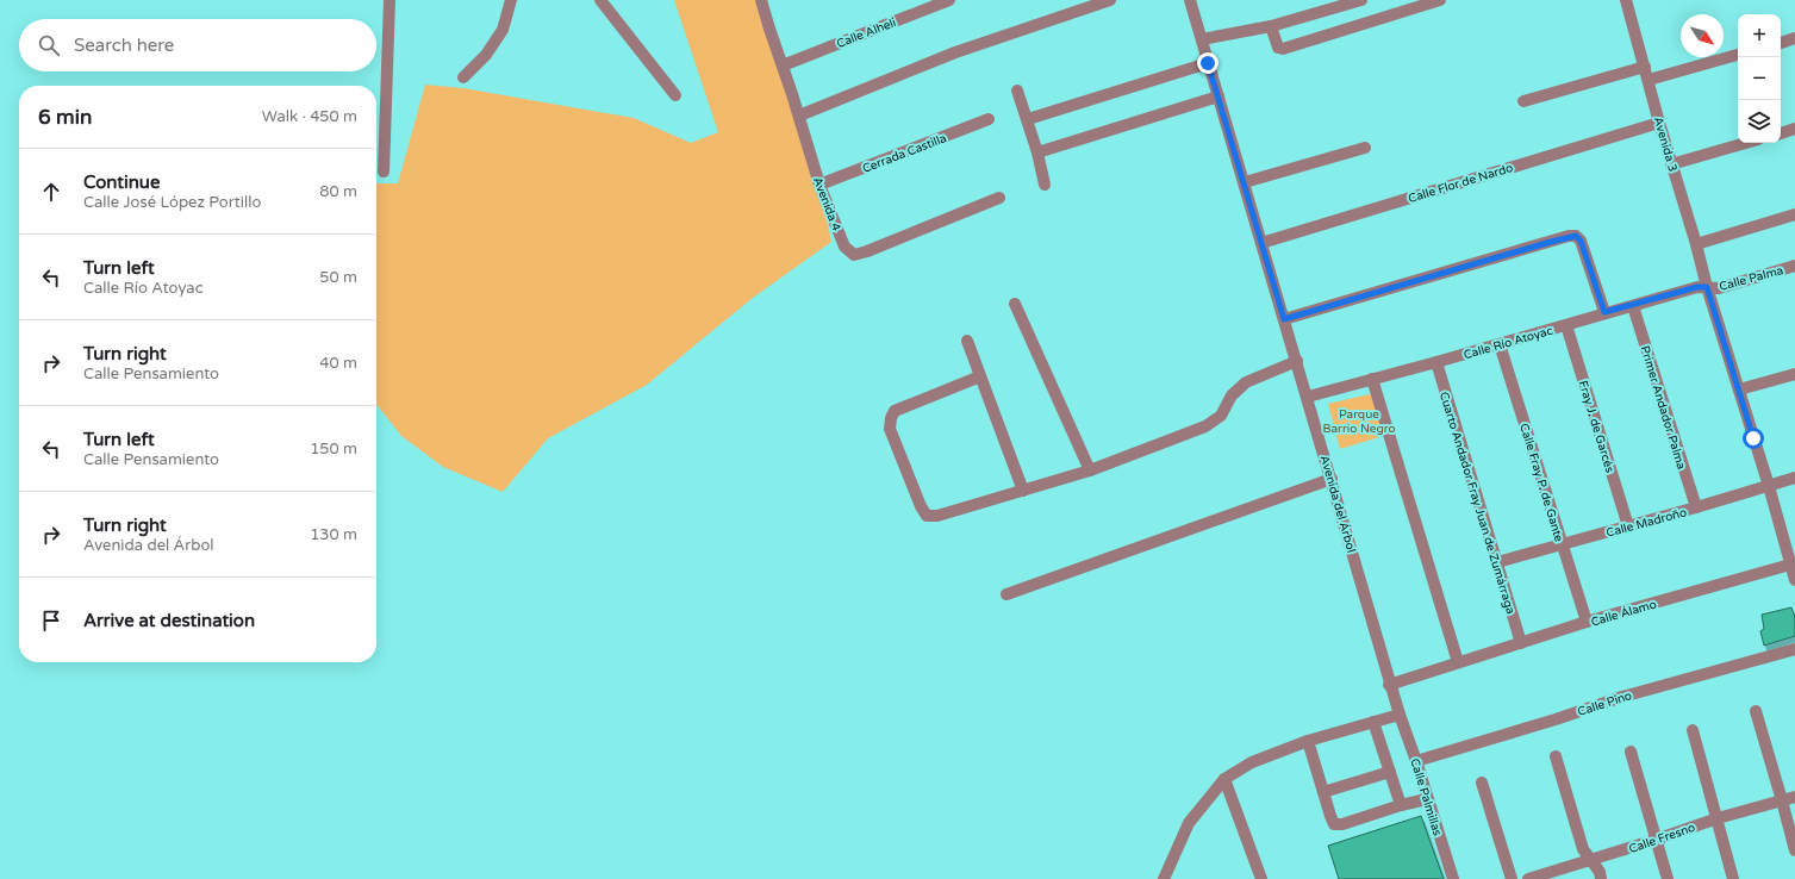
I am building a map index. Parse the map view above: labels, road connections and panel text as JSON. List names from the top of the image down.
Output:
{
  "streets": {
    "street": [
      "Calle Alheli",
      "Avenida 3",
      "Cerrada Castilla",
      "Calle Flor de Nardo",
      "Avenida 4",
      "Calle Palma",
      "Calle Río Atoyac",
      "Primer Andador Palma",
      "Fray J. de Garcés",
      "Calle Fray P. de Gante",
      "Cuarto Andador Fray Juan de Zumárraga",
      "Avenida del Árbol",
      "Calle Madroño",
      "Calle Álamo",
      "Calle Pino",
      "Calle Palmillas",
      "Calle Fresno"
    ]
  },
  "crossings": [
    ["Calle Alheli", "Avenida 4"],
    ["Avenida 3", "Calle Flor de Nardo"],
    ["Avenida 3", "Calle Palma"],
    ["Avenida 3", "Calle Río Atoyac"],
    ["Avenida 3", "Calle Madroño"],
    ["Avenida 3", "Calle Álamo"],
    ["Cerrada Castilla", "Avenida 4"],
    ["Calle Flor de Nardo", "Avenida del Árbol"],
    ["Calle Palma", "Calle Río Atoyac"],
    ["Calle Río Atoyac", "Primer Andador Palma"],
    ["Calle Río Atoyac", "Fray J. de Garcés"],
    ["Calle Río Atoyac", "Calle Fray P. de Gante"],
    ["Calle Río Atoyac", "Cuarto Andador Fray Juan de Zumárraga"],
    ["Calle Río Atoyac", "Avenida del Árbol"],
    ["Primer Andador Palma", "Calle Madroño"],
    ["Fray J. de Garcés", "Calle Madroño"],
    ["Calle Fray P. de Gante", "Calle Madroño"],
    ["Calle Fray P. de Gante", "Calle Álamo"],
    ["Cuarto Andador Fray Juan de Zumárraga", "Calle Madroño"],
    ["Cuarto Andador Fray Juan de Zumárraga", "Calle Álamo"],
    ["Avenida del Árbol", "Calle Álamo"],
    ["Avenida del Árbol", "Calle Palmillas"],
    ["Calle Pino", "Calle Palmillas"]
  ],
  "parks": ["Parque Barrio Negro"],
  "north": "bottom right",
  "page": {
    "map_buttons": ["+", "−"],
    "search": "Search here",
    "heading": ["6 min", "Walk · 450 m"],
    "list": [
      ["Continue", "Calle José López Portillo", "80 m"],
      ["Turn left", "Calle Río Atoyac", "50 m"],
      ["Turn right", "Calle Pensamiento", "40 m"],
      ["Turn left", "Calle Pensamiento", "150 m"],
      ["Turn right", "Avenida del Árbol", "130 m"],
      "Arrive at destination"
    ]
  }
}
